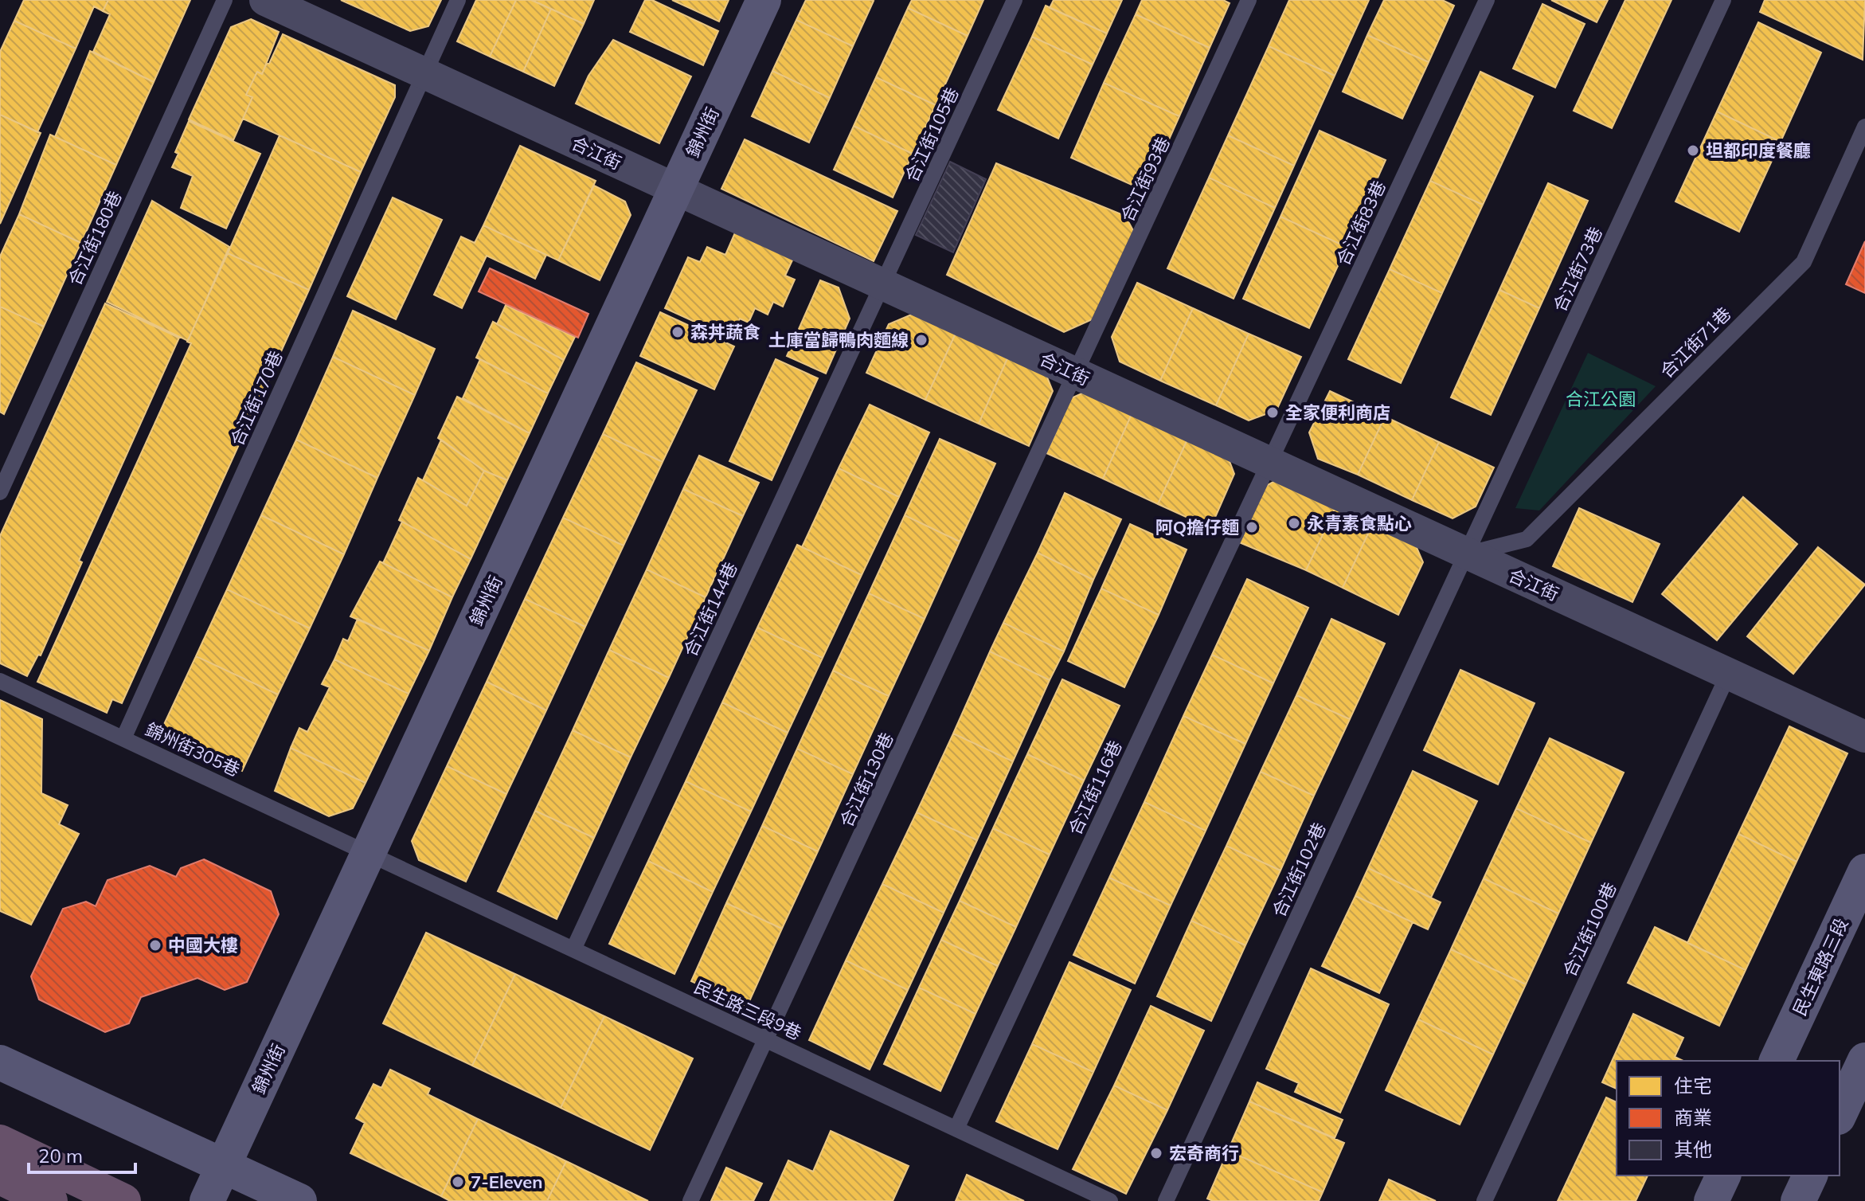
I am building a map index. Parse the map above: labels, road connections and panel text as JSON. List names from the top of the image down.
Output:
{
  "streets": {
    "street": ["錦州街", "合江街", "民生東路三段"],
    "lane": [
      "合江街105巷",
      "合江街93巷",
      "合江街83巷",
      "合江街180巷",
      "合江街73巷",
      "合江街71巷",
      "合江街170巷",
      "合江街144巷",
      "錦州街305巷",
      "合江街130巷",
      "合江街116巷",
      "合江街102巷",
      "合江街100巷",
      "民生路三段9巷"
    ]
  },
  "crossings": [
    ["錦州街", "合江街"],
    ["錦州街", "錦州街305巷"],
    ["錦州街", "民生路三段9巷"],
    ["合江街105巷", "合江街"],
    ["合江街105巷", "合江街144巷"],
    ["合江街", "合江街93巷"],
    ["合江街", "合江街83巷"],
    ["合江街", "合江街73巷"],
    ["合江街", "合江街71巷"],
    ["合江街", "合江街170巷"],
    ["合江街", "合江街144巷"],
    ["合江街", "合江街130巷"],
    ["合江街", "合江街116巷"],
    ["合江街", "合江街102巷"],
    ["合江街", "合江街100巷"],
    ["合江街93巷", "合江街130巷"],
    ["合江街83巷", "合江街116巷"],
    ["合江街73巷", "合江街71巷"],
    ["合江街73巷", "合江街102巷"],
    ["合江街71巷", "合江街102巷"],
    ["合江街170巷", "錦州街305巷"],
    ["合江街144巷", "民生路三段9巷"],
    ["錦州街305巷", "民生路三段9巷"],
    ["合江街130巷", "民生路三段9巷"],
    ["合江街116巷", "民生路三段9巷"]
  ],
  "parks": ["合江公園"],
  "places": [
    "坦都印度餐廳",
    "森丼蔬食",
    "土庫當歸鴨肉麵線",
    "全家便利商店",
    "永青素食點心",
    "阿Q擔仔麵",
    "中國大樓",
    "宏奇商行",
    "7-Eleven"
  ],
  "legend": ["住宅", "商業", "其他"],
  "scale_bar": "20 m"
}
